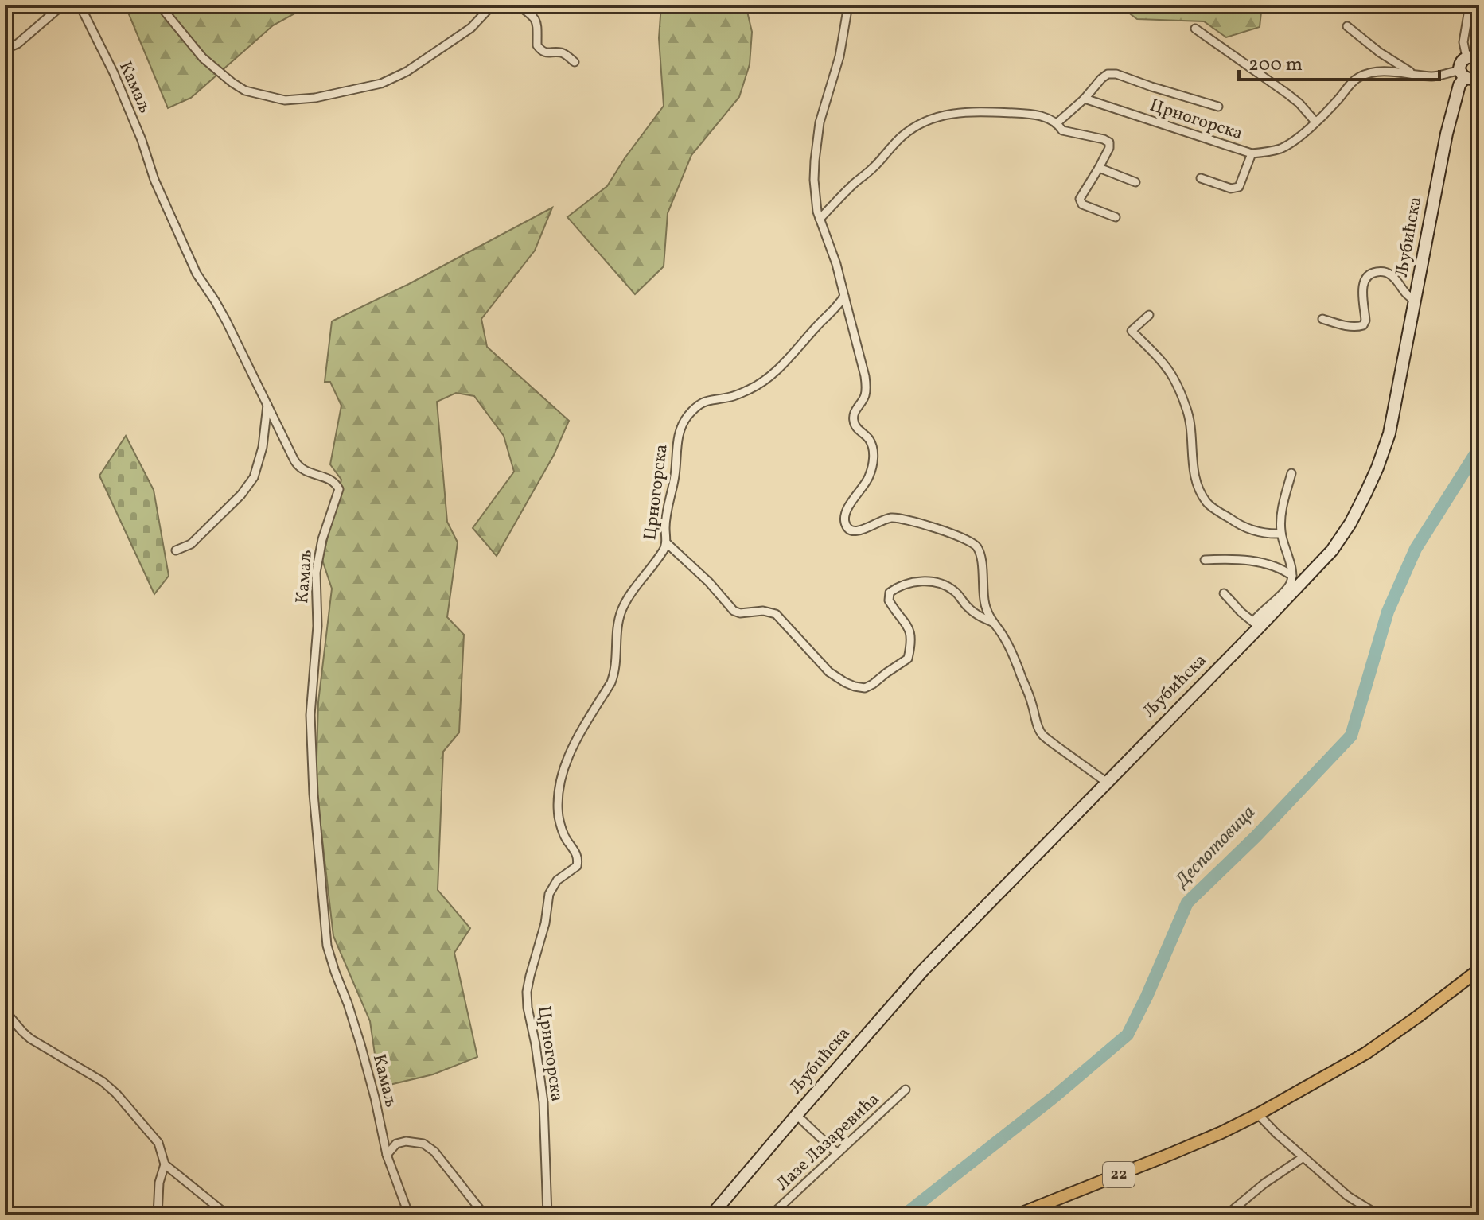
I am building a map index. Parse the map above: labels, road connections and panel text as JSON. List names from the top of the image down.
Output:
{
  "streets": {
    "main road": ["22"],
    "street": [
      "Камаљ",
      "Црногорска",
      "Љубићска",
      "Лазе Лазаревића"
    ]
  },
  "crossings": [
    ["Црногорска", "Љубићска"]
  ],
  "water": ["Деспотовица"],
  "scale_bar": "200 m"
}
